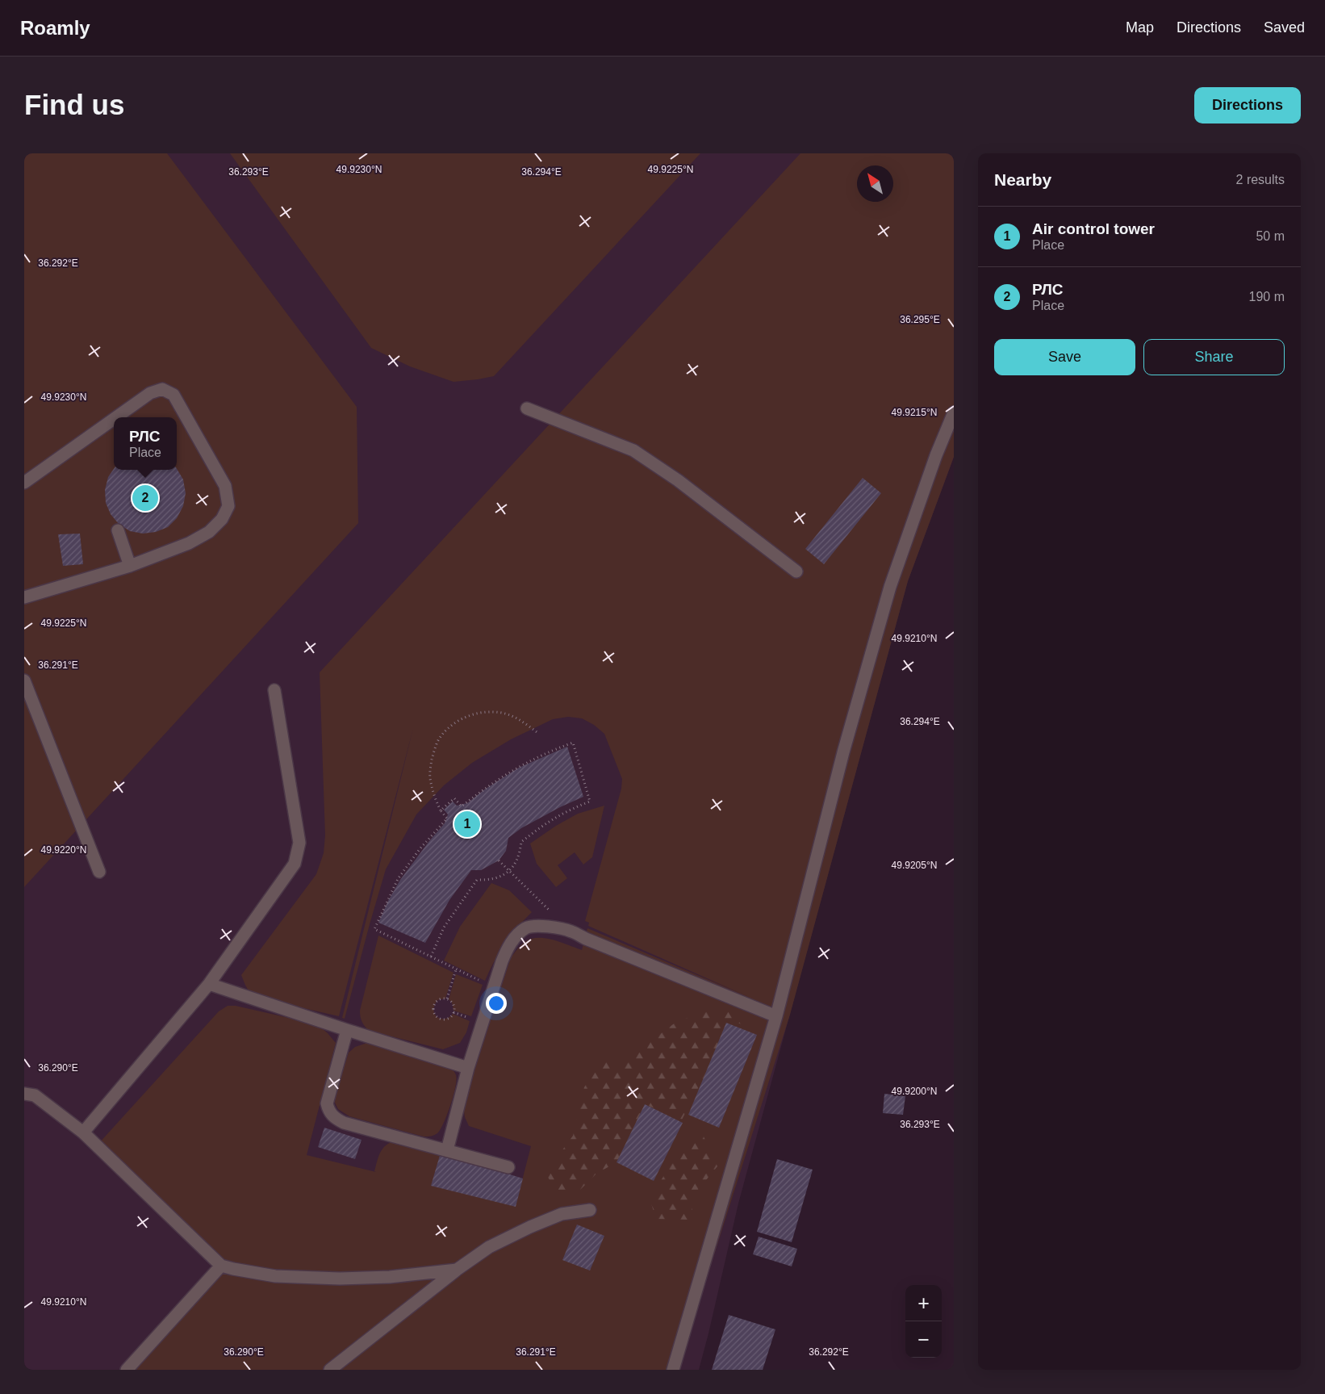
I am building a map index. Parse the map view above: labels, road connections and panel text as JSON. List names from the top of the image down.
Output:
{
  "north": "top left",
  "page": {
    "header": "Roamly",
    "nav": ["Map", "Directions", "Saved"],
    "buttons": [
      "Directions",
      ["Save", "Share"]
    ],
    "title": "Find us",
    "heading": ["Nearby", "2 results"],
    "list": [
      {
        "mark": "1",
        "name": "Air control tower",
        "note": "Place",
        "value": "50 m"
      },
      {
        "mark": "2",
        "name": "РЛС",
        "note": "Place",
        "value": "190 m"
      }
    ],
    "popup": ["РЛС", "Place"],
    "pins": ["2", "1"],
    "map_buttons": ["+", "−"]
  },
  "coordinates": [
    "49.9230°N",
    "49.9225°N",
    "36.293°E",
    "36.294°E",
    "36.292°E",
    "36.295°E",
    "49.9215°N",
    "49.9210°N",
    "36.291°E",
    "49.9220°N",
    "49.9205°N",
    "36.290°E",
    "49.9200°N"
  ]
}
